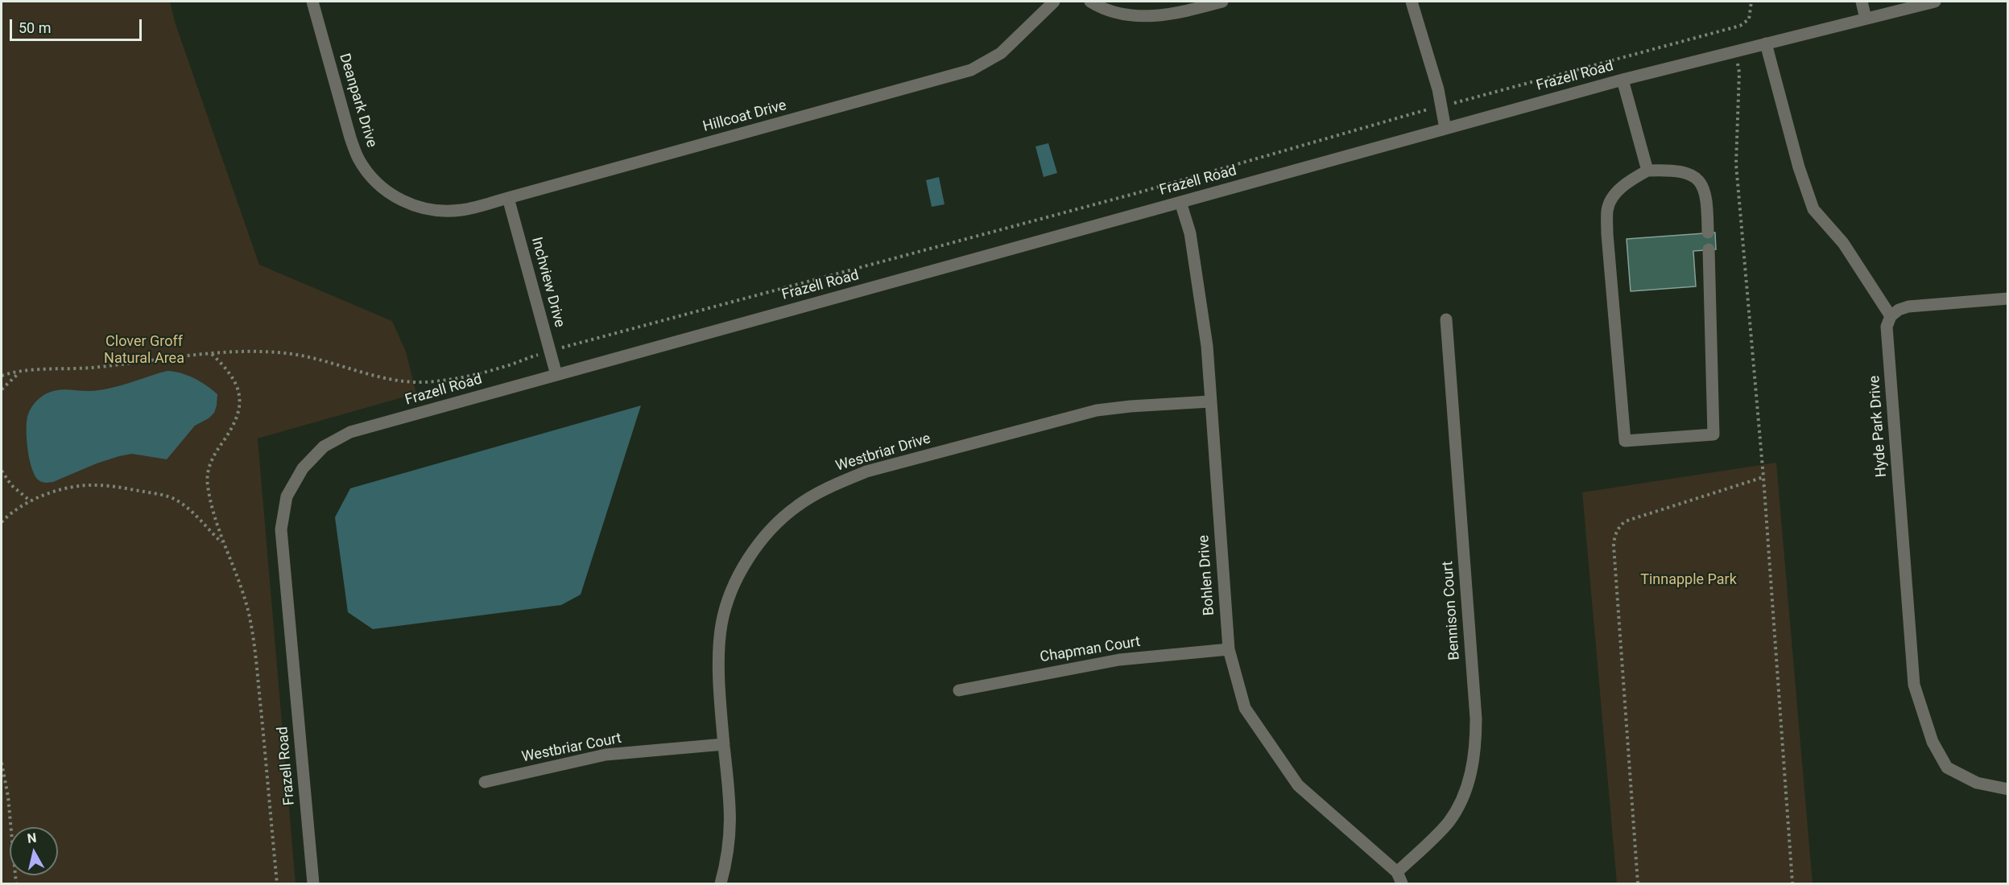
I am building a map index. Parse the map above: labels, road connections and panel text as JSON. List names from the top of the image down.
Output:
{
  "streets": {
    "street": [
      "Frazell Road",
      "Deanpark Drive",
      "Hillcoat Drive",
      "Inchview Drive",
      "Hyde Park Drive",
      "Westbriar Drive",
      "Bohlen Drive",
      "Bennison Court",
      "Chapman Court",
      "Westbriar Court"
    ]
  },
  "crossings": [
    ["Frazell Road", "Inchview Drive"],
    ["Frazell Road", "Bohlen Drive"],
    ["Deanpark Drive", "Hillcoat Drive"],
    ["Hillcoat Drive", "Inchview Drive"],
    ["Westbriar Drive", "Bohlen Drive"],
    ["Westbriar Drive", "Westbriar Court"],
    ["Bohlen Drive", "Bennison Court"],
    ["Bohlen Drive", "Chapman Court"]
  ],
  "parks": ["Clover Groff Natural Area", "Tinnapple Park"],
  "scale_bar": "50 m",
  "north": "top"
}
